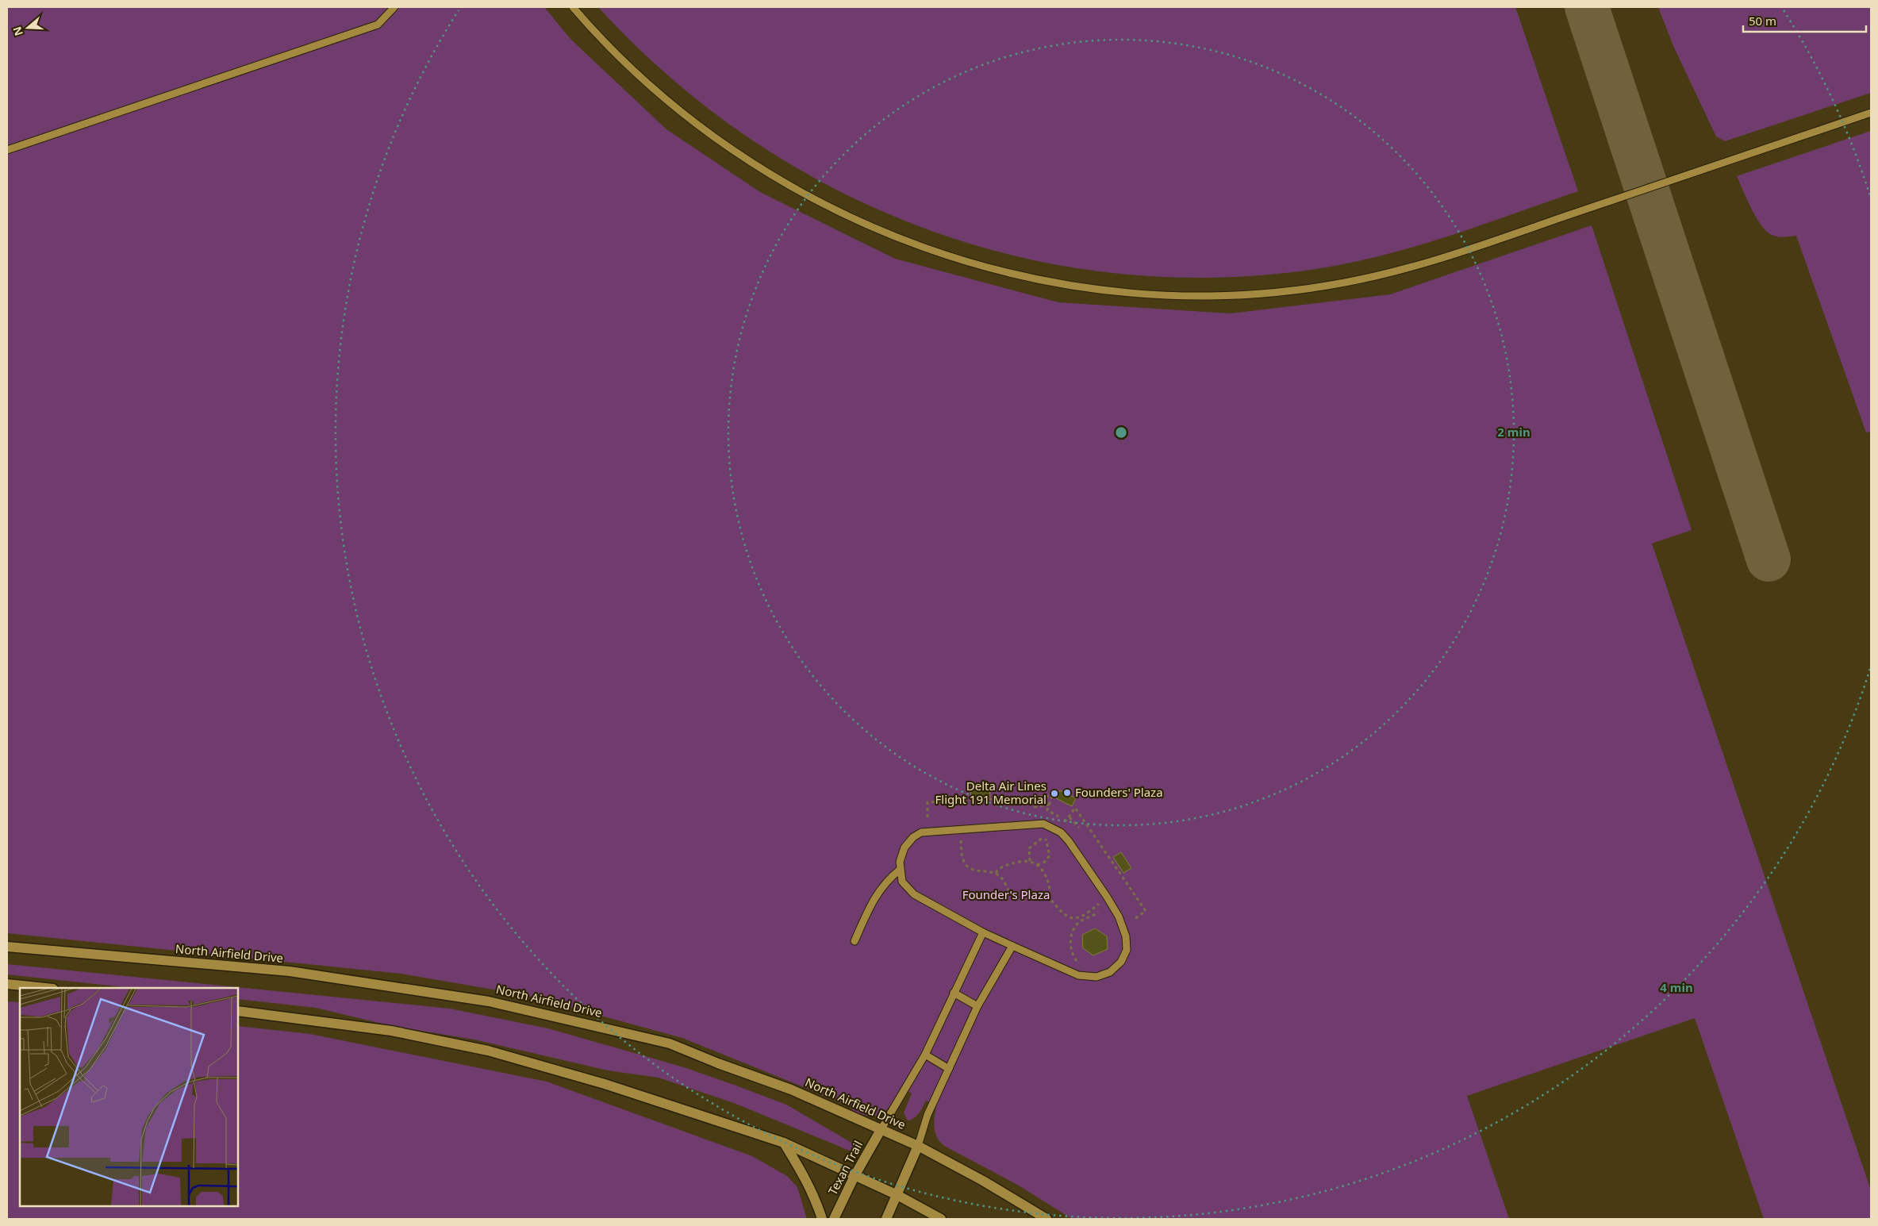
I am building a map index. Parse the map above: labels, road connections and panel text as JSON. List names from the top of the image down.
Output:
{
  "streets": {
    "main road": ["North Airfield Drive", "Texan Trail"]
  },
  "crossings": [
    ["North Airfield Drive", "Texan Trail"]
  ],
  "parks": ["Founder's Plaza"],
  "places": ["Founders' Plaza", "Delta Air Lines Flight 191 Memorial"],
  "scale_bar": "50 m",
  "north": "left",
  "rings": ["2 min", "4 min"]
}
